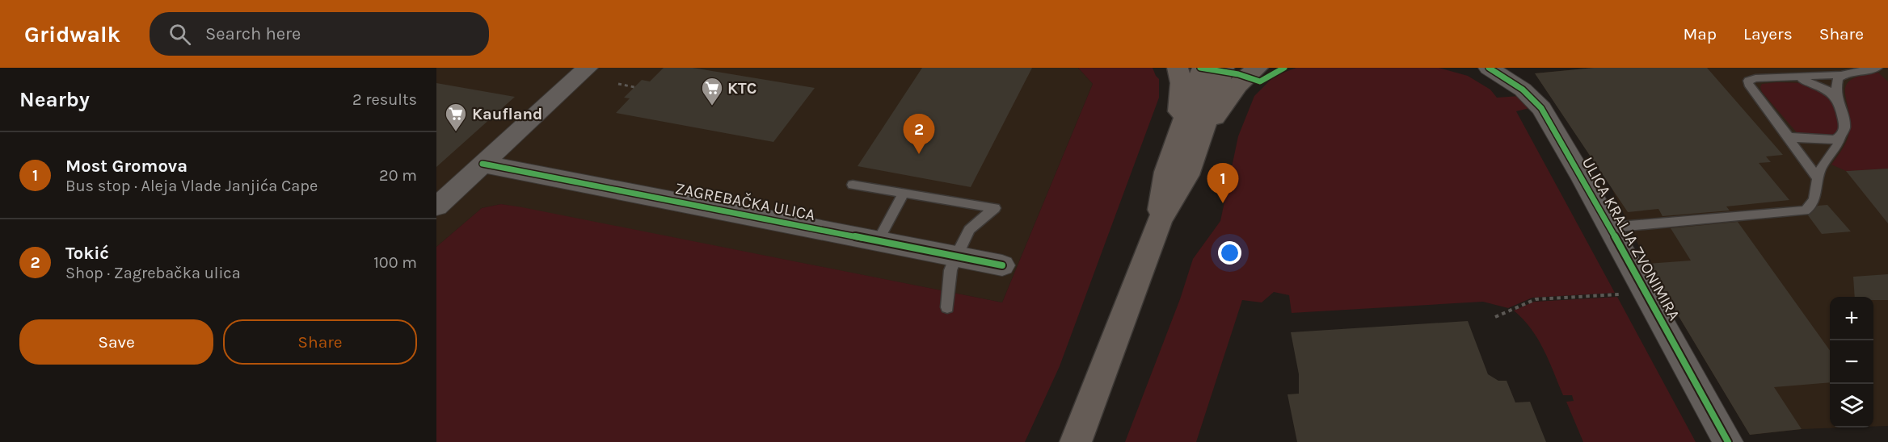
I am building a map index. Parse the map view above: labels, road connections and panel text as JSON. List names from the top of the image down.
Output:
{
  "streets": {
    "street": ["ZAGREBAČKA ULICA", "ULICA KRALJA ZVONIMIRA"]
  },
  "places": {
    "supermarket": ["KTC", "Kaufland"]
  },
  "page": {
    "header": "Gridwalk",
    "search": "Search here",
    "nav": ["Map", "Layers", "Share"],
    "heading": ["Nearby", "2 results"],
    "pins": ["2", "1"],
    "list": [
      {
        "mark": "1",
        "name": "Most Gromova",
        "note": "Bus stop · Aleja Vlade Janjića Cape",
        "value": "20 m"
      },
      {
        "mark": "2",
        "name": "Tokić",
        "note": "Shop · Zagrebačka ulica",
        "value": "100 m"
      }
    ],
    "map_buttons": ["+", "−"],
    "buttons": ["Save", "Share"]
  }
}
